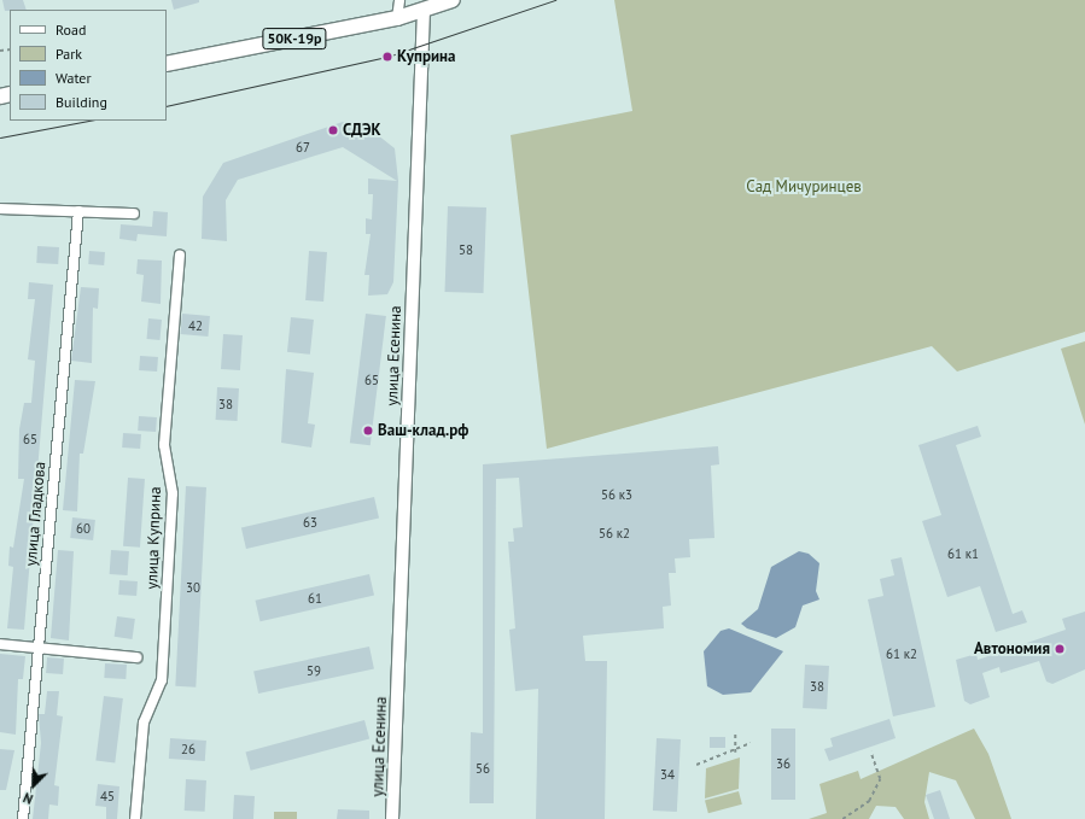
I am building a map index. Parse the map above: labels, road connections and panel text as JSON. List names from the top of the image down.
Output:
{
  "streets": {
    "main road": ["50К-19р"],
    "street": ["улица Есенина", "улица Гладкова", "улица Куприна"]
  },
  "crossings": [
    ["50К-19р", "улица Есенина"]
  ],
  "parks": ["Сад Мичуринцев"],
  "places": [
    "Куприна",
    "СДЭК",
    "Ваш-клад.рф",
    "Автономия"
  ],
  "house_numbers": [
    "67",
    "58",
    "42",
    "65",
    "38",
    "65",
    "56 к3",
    "63",
    "60",
    "56 к2",
    "61 к1",
    "30",
    "61",
    "61 к2",
    "59",
    "38",
    "26",
    "36",
    "56",
    "34",
    "45"
  ],
  "legend": [
    "Road",
    "Park",
    "Water",
    "Building"
  ],
  "north": "bottom left"
}
